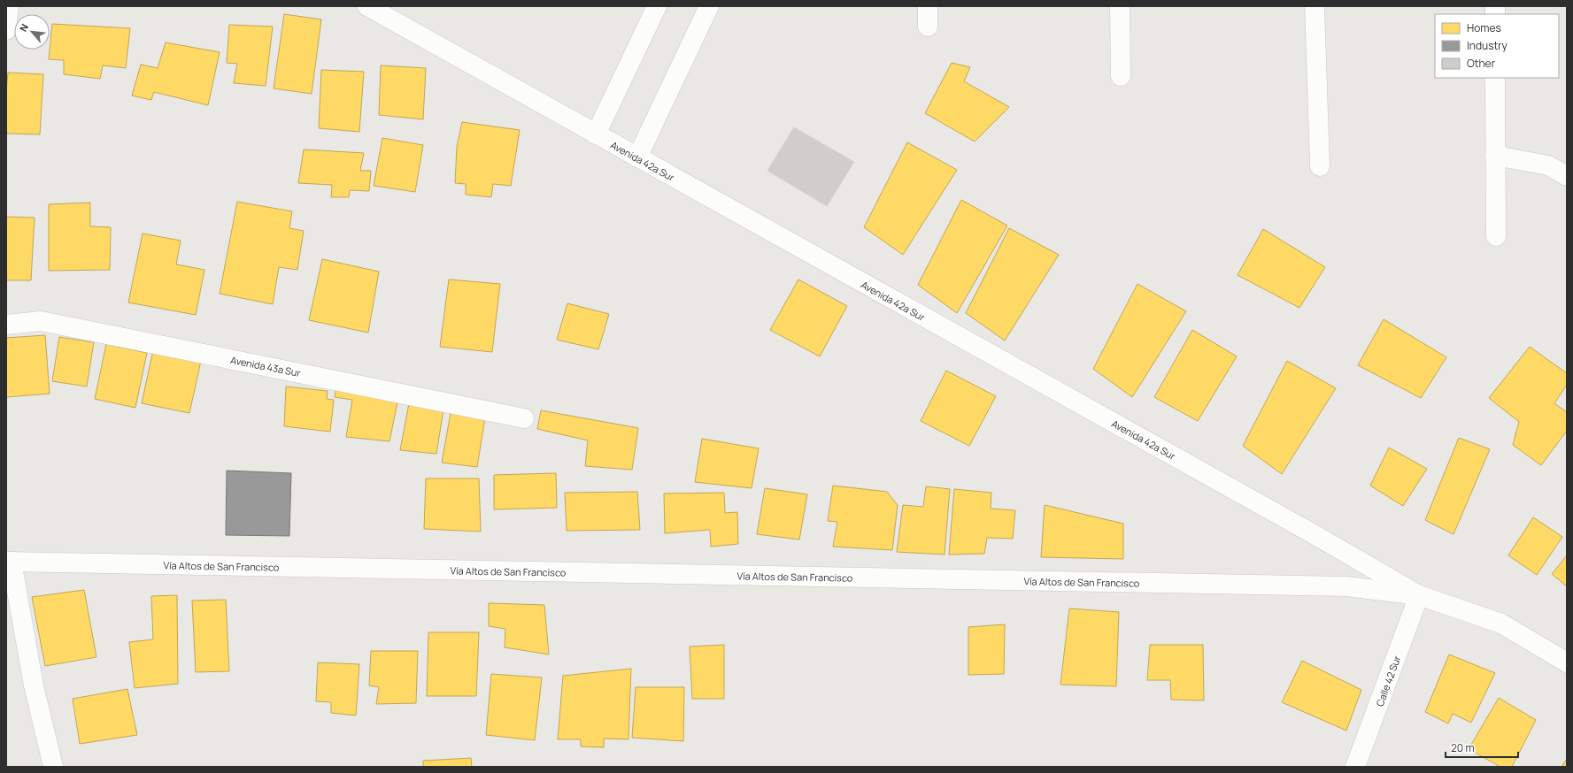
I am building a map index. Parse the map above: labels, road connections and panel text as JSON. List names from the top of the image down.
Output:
{
  "streets": {
    "street": [
      "Avenida 42a Sur",
      "Avenida 43a Sur",
      "Vía Altos de San Francisco",
      "Calle 42 Sur"
    ]
  },
  "crossings": [
    ["Avenida 42a Sur", "Vía Altos de San Francisco"],
    ["Avenida 42a Sur", "Calle 42 Sur"],
    ["Vía Altos de San Francisco", "Calle 42 Sur"]
  ],
  "legend": ["Homes", "Industry", "Other"],
  "scale_bar": "20 m",
  "north": "top left"
}
